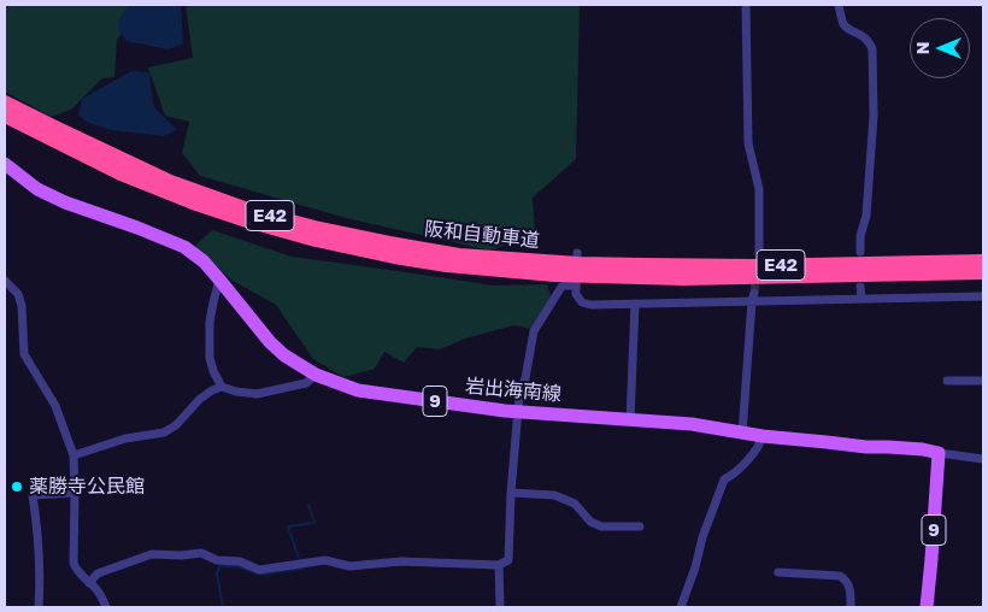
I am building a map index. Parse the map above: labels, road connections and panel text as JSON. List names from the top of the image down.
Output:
{
  "streets": {
    "highway": ["E42", "阪和自動車道"],
    "main road": ["岩出海南線", "9"]
  },
  "crossings": [
    ["岩出海南線", "9"]
  ],
  "places": ["薬勝寺公民館"],
  "north": "left"
}
